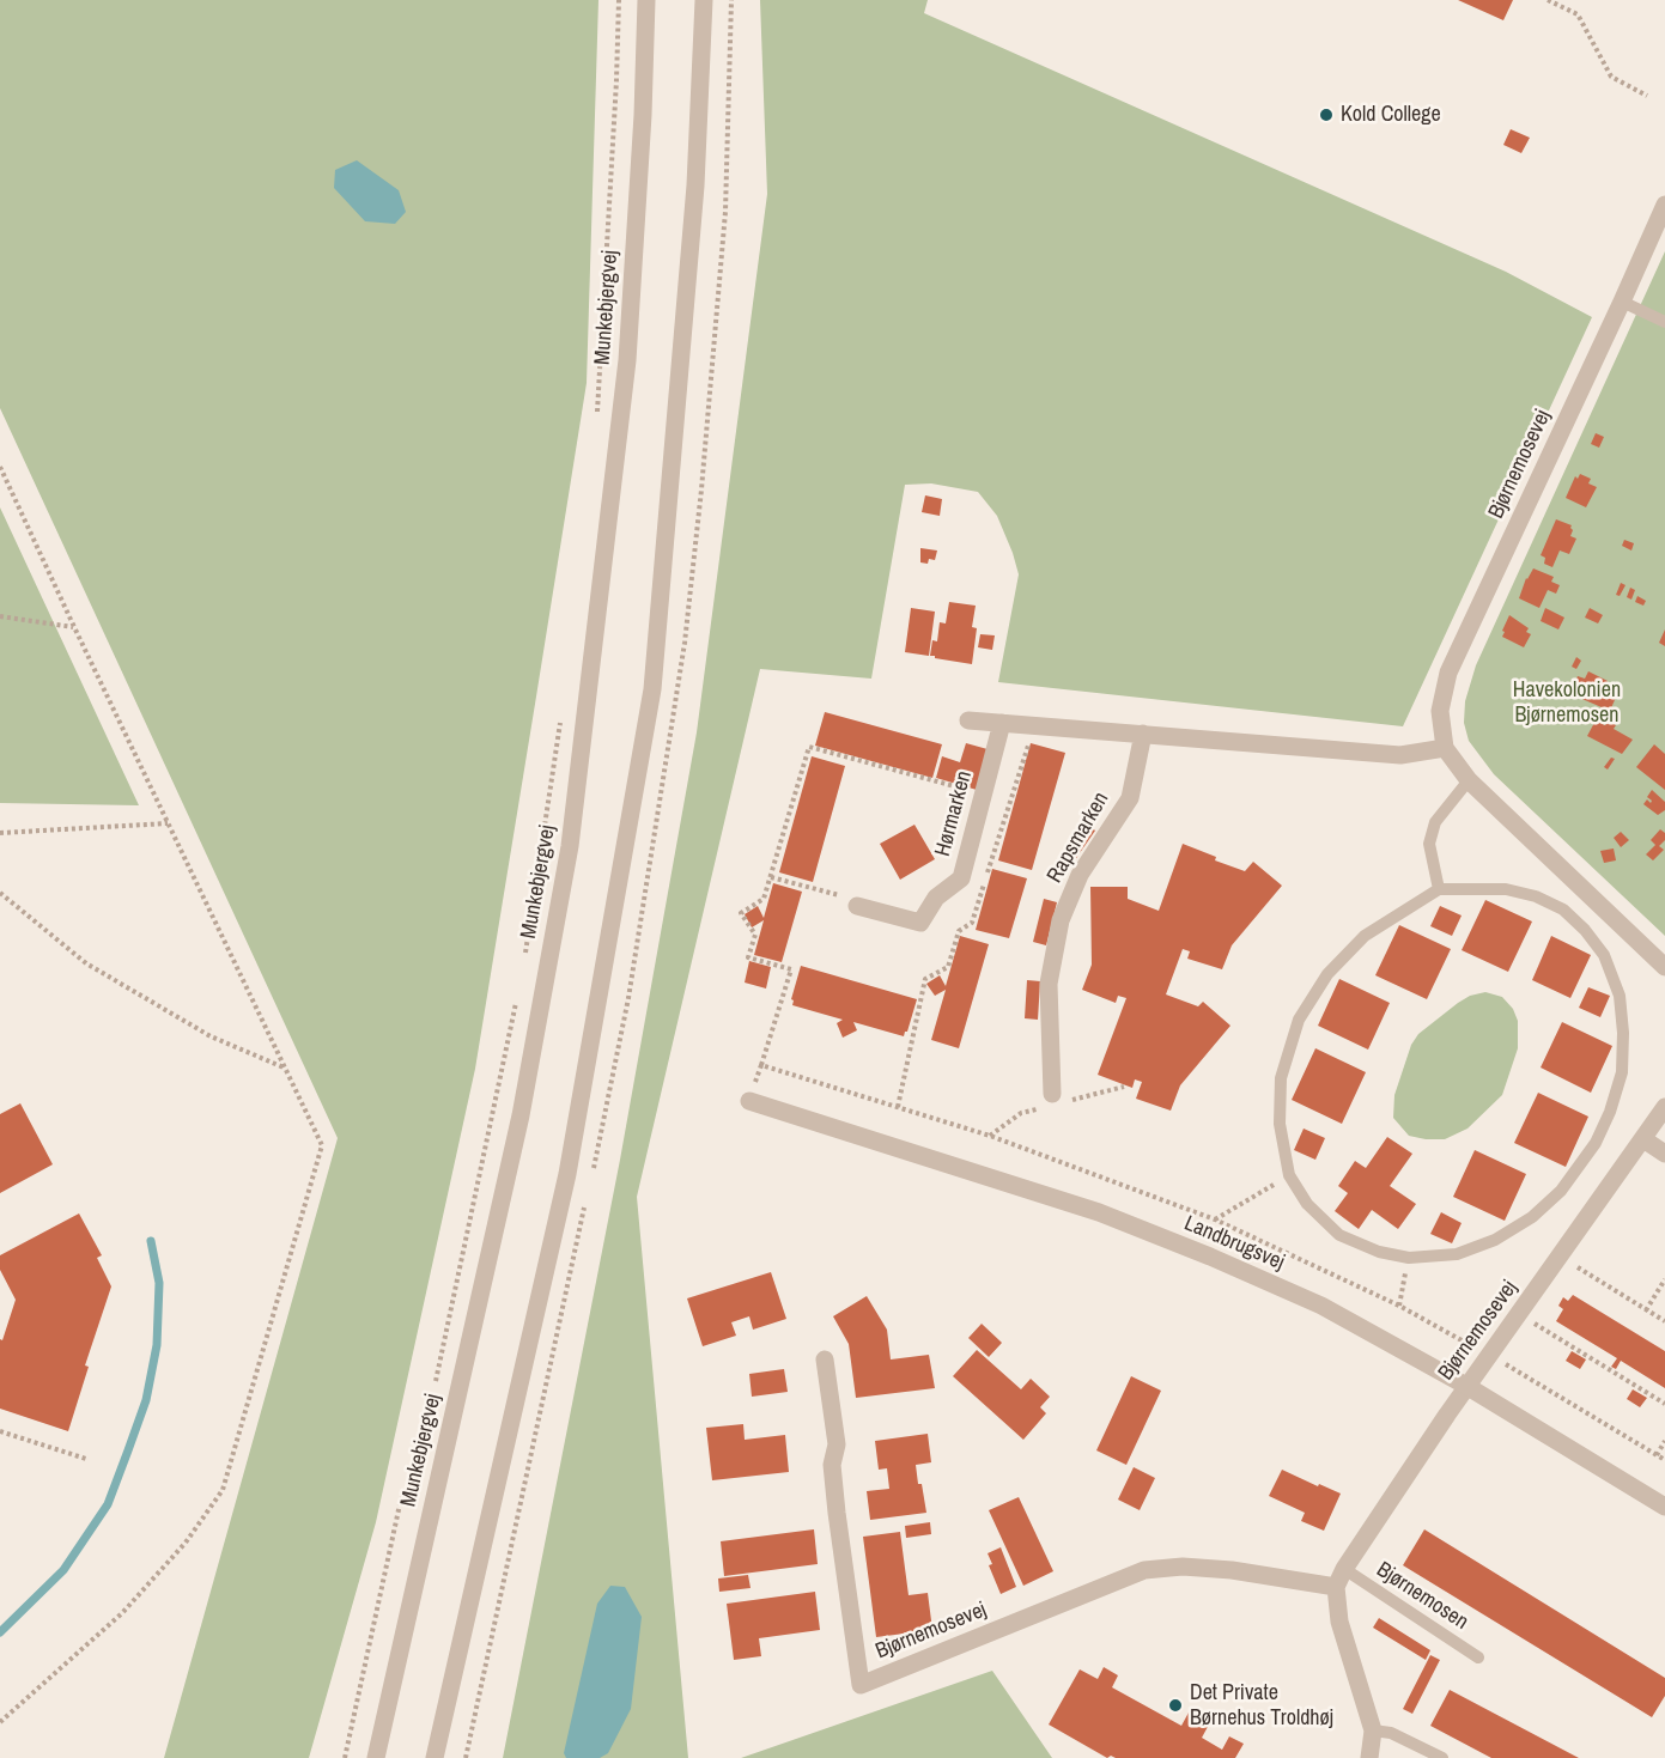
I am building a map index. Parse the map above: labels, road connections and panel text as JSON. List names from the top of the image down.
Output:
{
  "streets": {
    "street": [
      "Munkebjergvej",
      "Bjørnemosevej",
      "Hørmarken",
      "Rapsmarken",
      "Landbrugsvej"
    ],
    "lane": ["Bjørnemosen"]
  },
  "crossings": [
    ["Bjørnemosevej", "Landbrugsvej"],
    ["Bjørnemosevej", "Bjørnemosen"]
  ],
  "parks": ["Havekolonien Bjørnemosen"],
  "places": ["Kold College", "Det Private Børnehus Troldhøj"]
}
